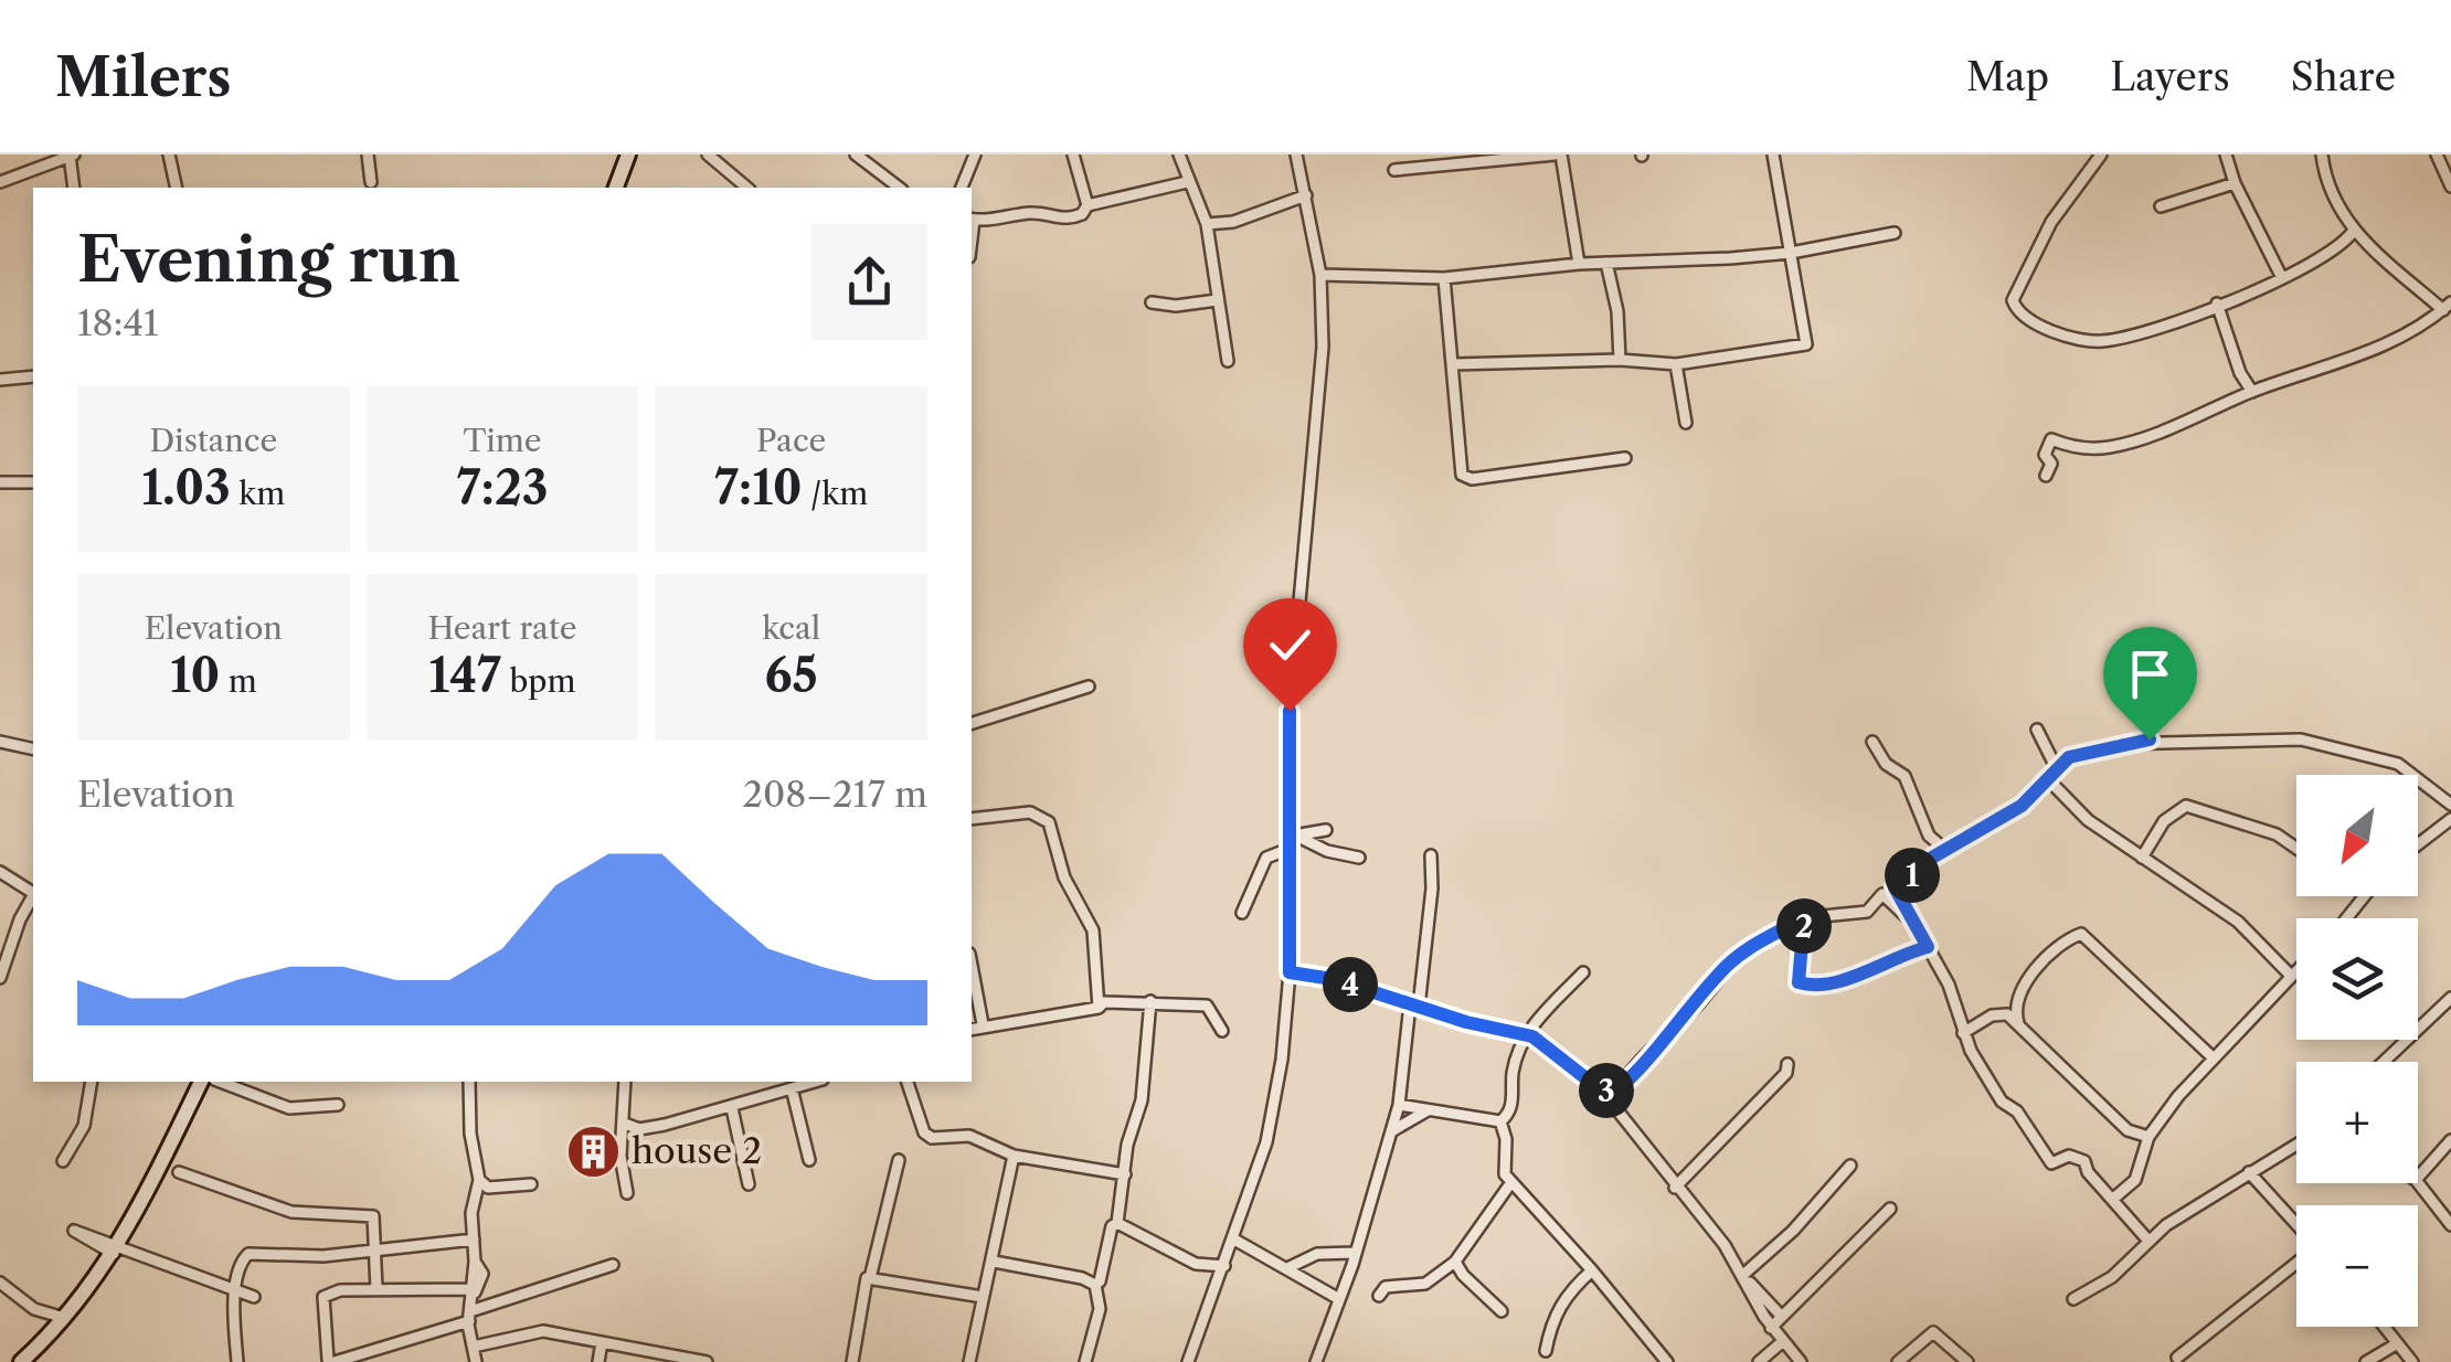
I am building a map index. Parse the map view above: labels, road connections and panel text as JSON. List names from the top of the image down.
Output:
{
  "places": {
    "building": ["house 2"]
  },
  "north": "bottom left",
  "page": {
    "header": "Milers",
    "nav": ["Map", "Layers", "Share"],
    "heading": ["Evening run", "18:41"],
    "stats": [
      ["Distance", "1.03 km"],
      ["Time", "7:23"],
      ["Pace", "7:10 /km"],
      ["Elevation", "10 m"],
      ["Heart rate", "147 bpm"],
      ["kcal", "65"]
    ],
    "chart": ["Elevation", "208–217 m"],
    "map_buttons": ["+", "−"],
    "pins": [
      "1",
      "2",
      "4",
      "3"
    ]
  }
}
